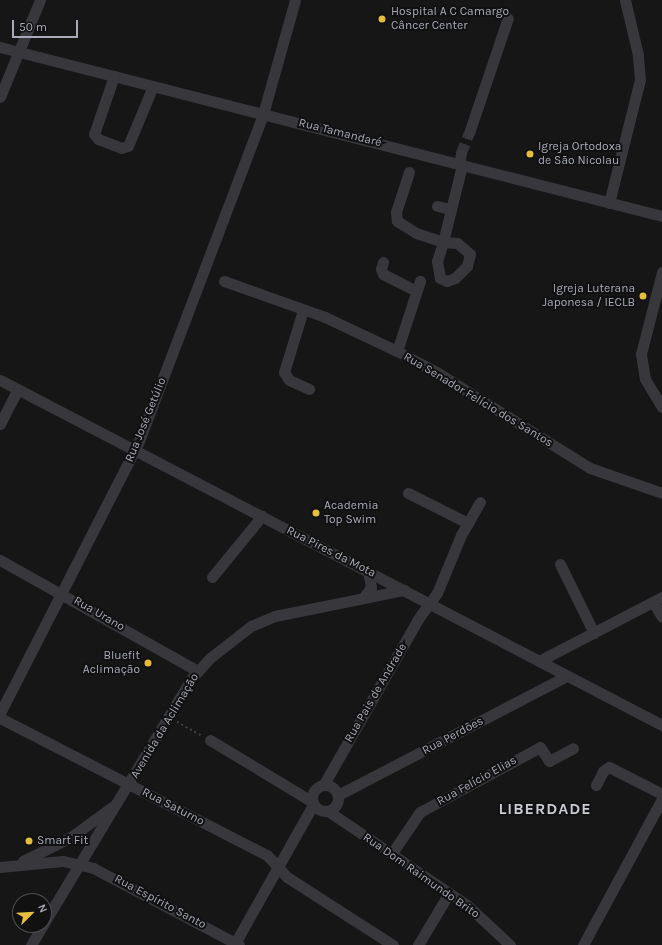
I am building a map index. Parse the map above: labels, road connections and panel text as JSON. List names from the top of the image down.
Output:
{
  "streets": {
    "street": [
      "Rua Tamandaré",
      "Rua Senador Felício dos Santos",
      "Rua José Getúlio",
      "Rua Pires da Mota",
      "Rua Urano",
      "Rua Pais de Andrade",
      "Avenida da Aclimação",
      "Rua Perdões",
      "Rua Felício Elias",
      "Rua Saturno",
      "Rua Dom Raimundo Brito",
      "Rua Espírito Santo"
    ]
  },
  "crossings": [
    ["Rua Tamandaré", "Rua José Getúlio"],
    ["Rua José Getúlio", "Rua Pires da Mota"],
    ["Rua José Getúlio", "Rua Urano"],
    ["Rua Pires da Mota", "Rua Pais de Andrade"],
    ["Rua Pires da Mota", "Avenida da Aclimação"],
    ["Rua Pires da Mota", "Rua Perdões"],
    ["Rua Urano", "Avenida da Aclimação"],
    ["Rua Pais de Andrade", "Rua Perdões"],
    ["Rua Pais de Andrade", "Rua Dom Raimundo Brito"],
    ["Avenida da Aclimação", "Rua Saturno"],
    ["Avenida da Aclimação", "Rua Espírito Santo"],
    ["Rua Perdões", "Rua Dom Raimundo Brito"],
    ["Rua Felício Elias", "Rua Dom Raimundo Brito"]
  ],
  "districts": ["LIBERDADE"],
  "places": [
    "Hospital A C Camargo Câncer Center",
    "Igreja Ortodoxa de São Nicolau",
    "Igreja Luterana Japonesa / IECLB",
    "Academia Top Swim",
    "Bluefit Aclimação",
    "Smart Fit"
  ],
  "scale_bar": "50 m",
  "north": "top right"
}
